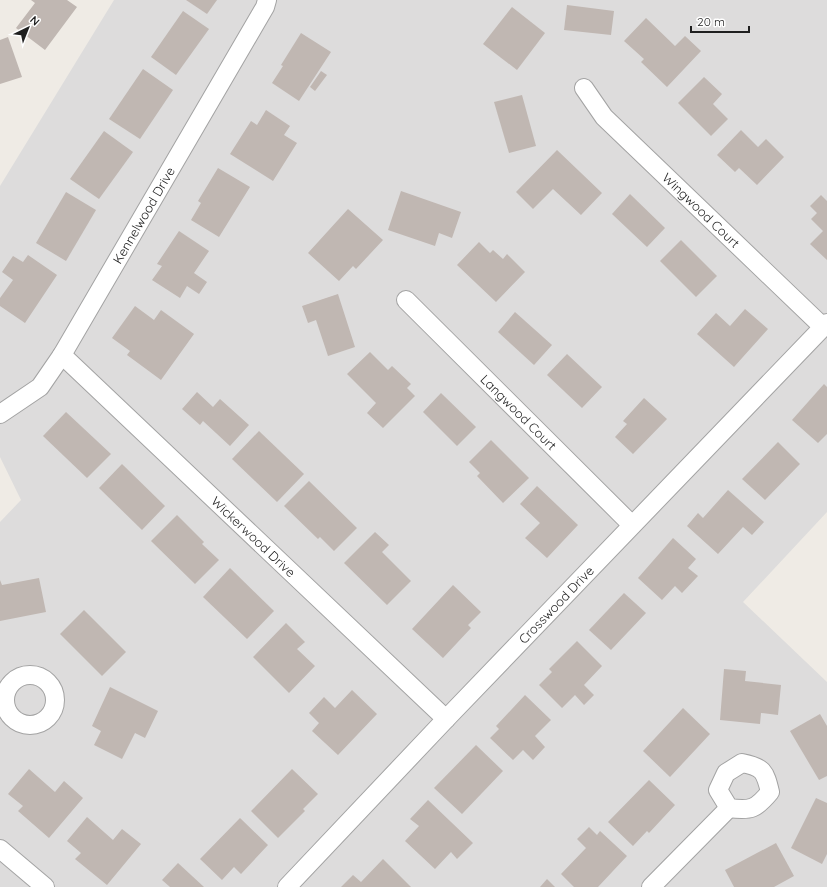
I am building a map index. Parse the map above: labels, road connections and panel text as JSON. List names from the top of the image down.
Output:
{
  "streets": {
    "street": [
      "Wingwood Court",
      "Kennelwood Drive",
      "Langwood Court",
      "Wickerwood Drive",
      "Crosswood Drive"
    ]
  },
  "crossings": [
    ["Wingwood Court", "Crosswood Drive"],
    ["Kennelwood Drive", "Wickerwood Drive"],
    ["Langwood Court", "Crosswood Drive"],
    ["Wickerwood Drive", "Crosswood Drive"]
  ],
  "scale_bar": "20 m",
  "north": "top right"
}
